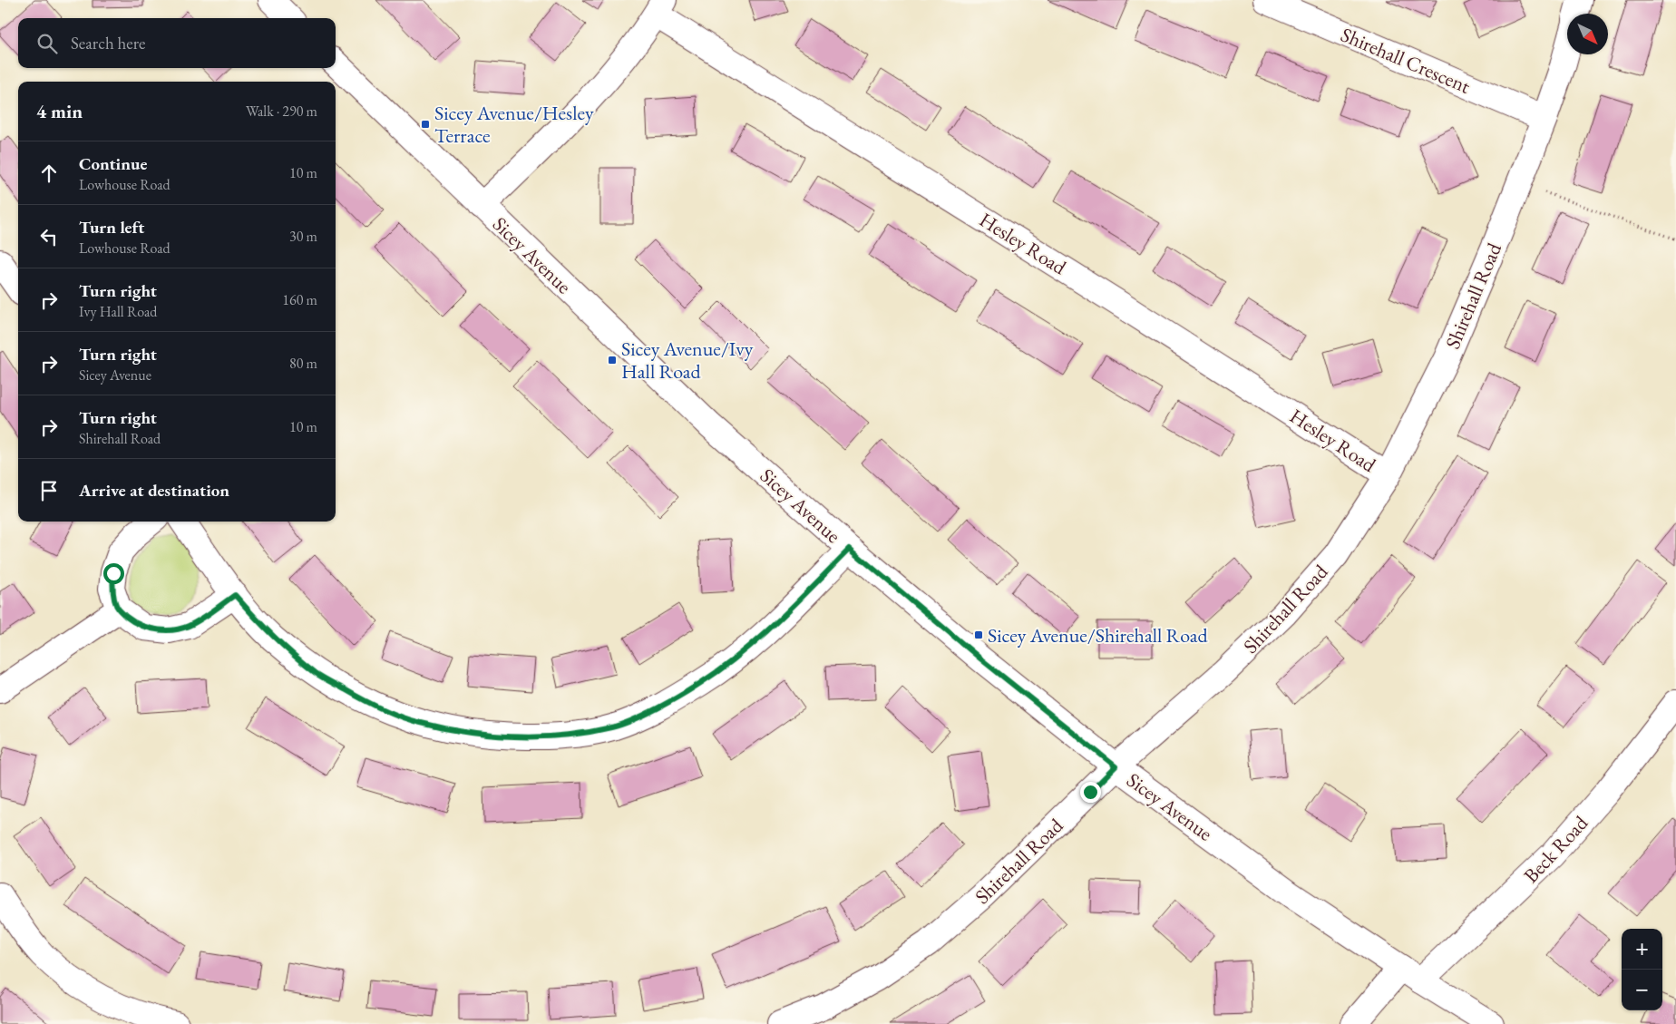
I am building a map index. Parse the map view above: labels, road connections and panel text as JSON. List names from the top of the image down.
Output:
{
  "streets": {
    "street": [
      "Shirehall Crescent",
      "Hesley Road",
      "Sicey Avenue",
      "Shirehall Road",
      "Beck Road"
    ]
  },
  "crossings": [
    ["Shirehall Crescent", "Shirehall Road"],
    ["Hesley Road", "Shirehall Road"],
    ["Sicey Avenue", "Shirehall Road"],
    ["Sicey Avenue", "Beck Road"]
  ],
  "places": {
    "transit": ["Sicey Avenue/Hesley Terrace", "Sicey Avenue/Ivy Hall Road", "Sicey Avenue/Shirehall Road"]
  },
  "north": "bottom right",
  "page": {
    "search": "Search here",
    "heading": ["4 min", "Walk · 290 m"],
    "list": [
      ["Continue", "Lowhouse Road", "10 m"],
      ["Turn left", "Lowhouse Road", "30 m"],
      ["Turn right", "Ivy Hall Road", "160 m"],
      ["Turn right", "Sicey Avenue", "80 m"],
      ["Turn right", "Shirehall Road", "10 m"],
      "Arrive at destination"
    ],
    "map_buttons": ["+", "−"]
  }
}
